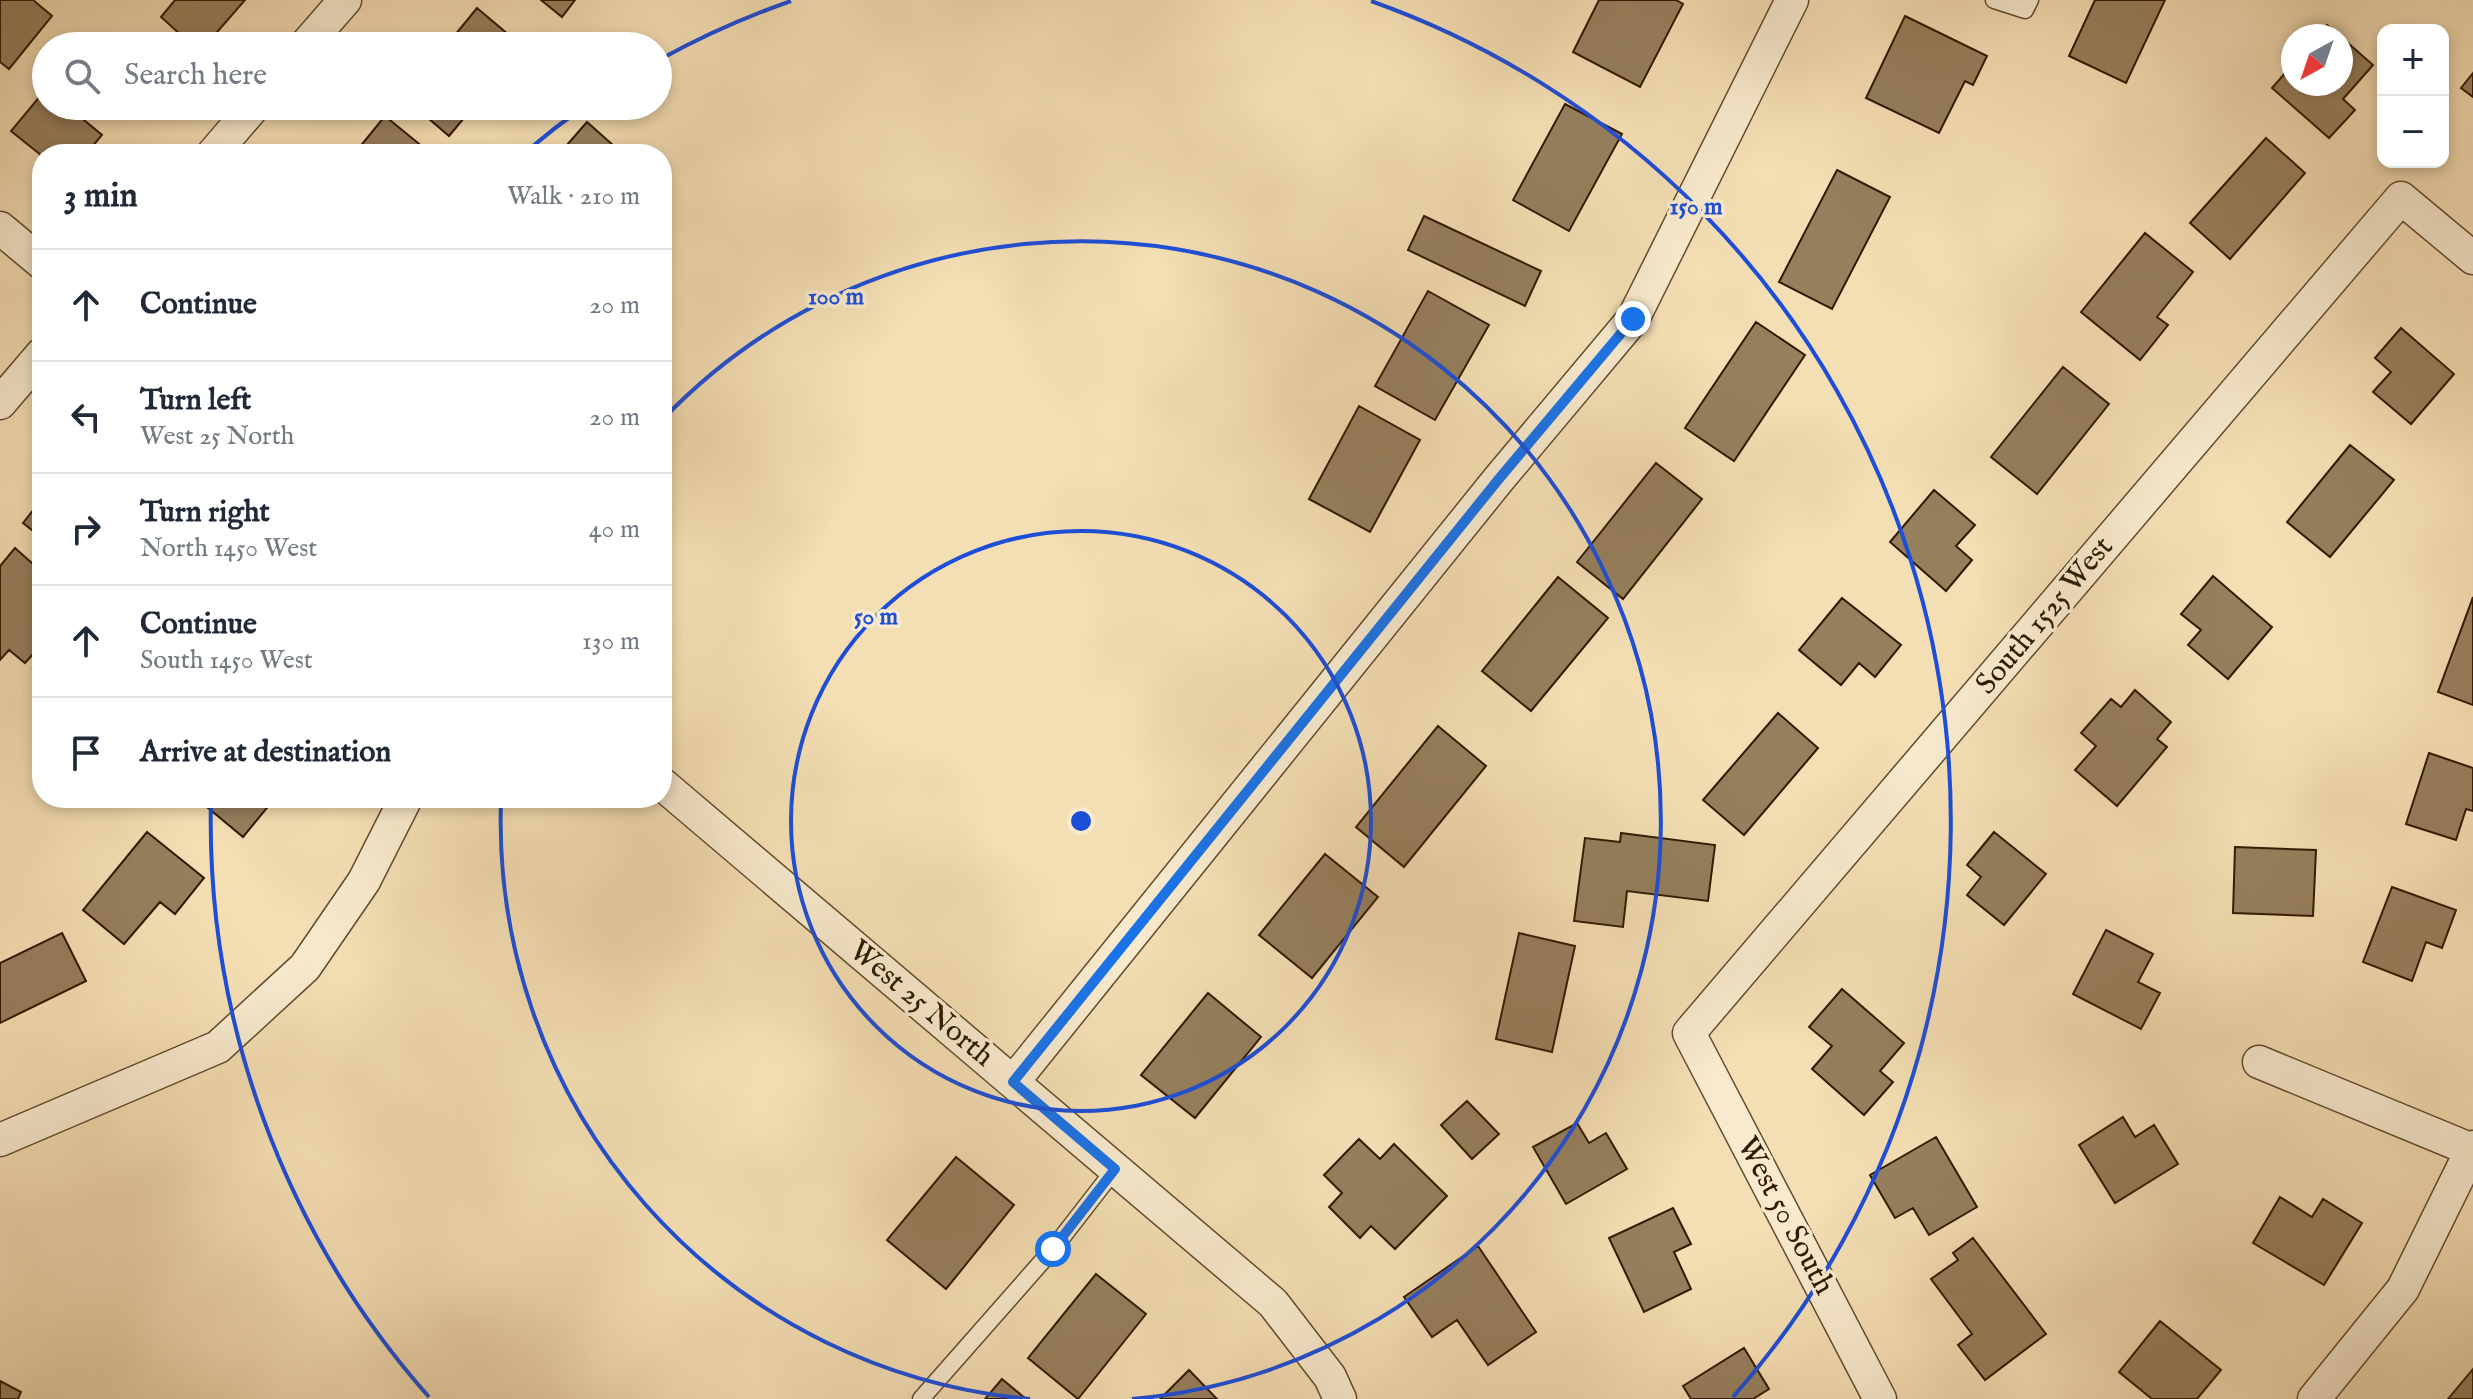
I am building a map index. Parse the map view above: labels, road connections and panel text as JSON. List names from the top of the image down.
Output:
{
  "streets": {
    "street": ["South 1525 West", "West 25 North", "West 50 South"]
  },
  "crossings": [
    ["South 1525 West", "West 50 South"]
  ],
  "north": "bottom left",
  "page": {
    "map_buttons": ["+", "−"],
    "search": "Search here",
    "heading": ["3 min", "Walk · 210 m"],
    "list": [
      ["Continue", "20 m"],
      ["Turn left", "West 25 North", "20 m"],
      ["Turn right", "North 1450 West", "40 m"],
      ["Continue", "South 1450 West", "130 m"],
      "Arrive at destination"
    ]
  },
  "rings": ["150 m", "100 m", "50 m"]
}
